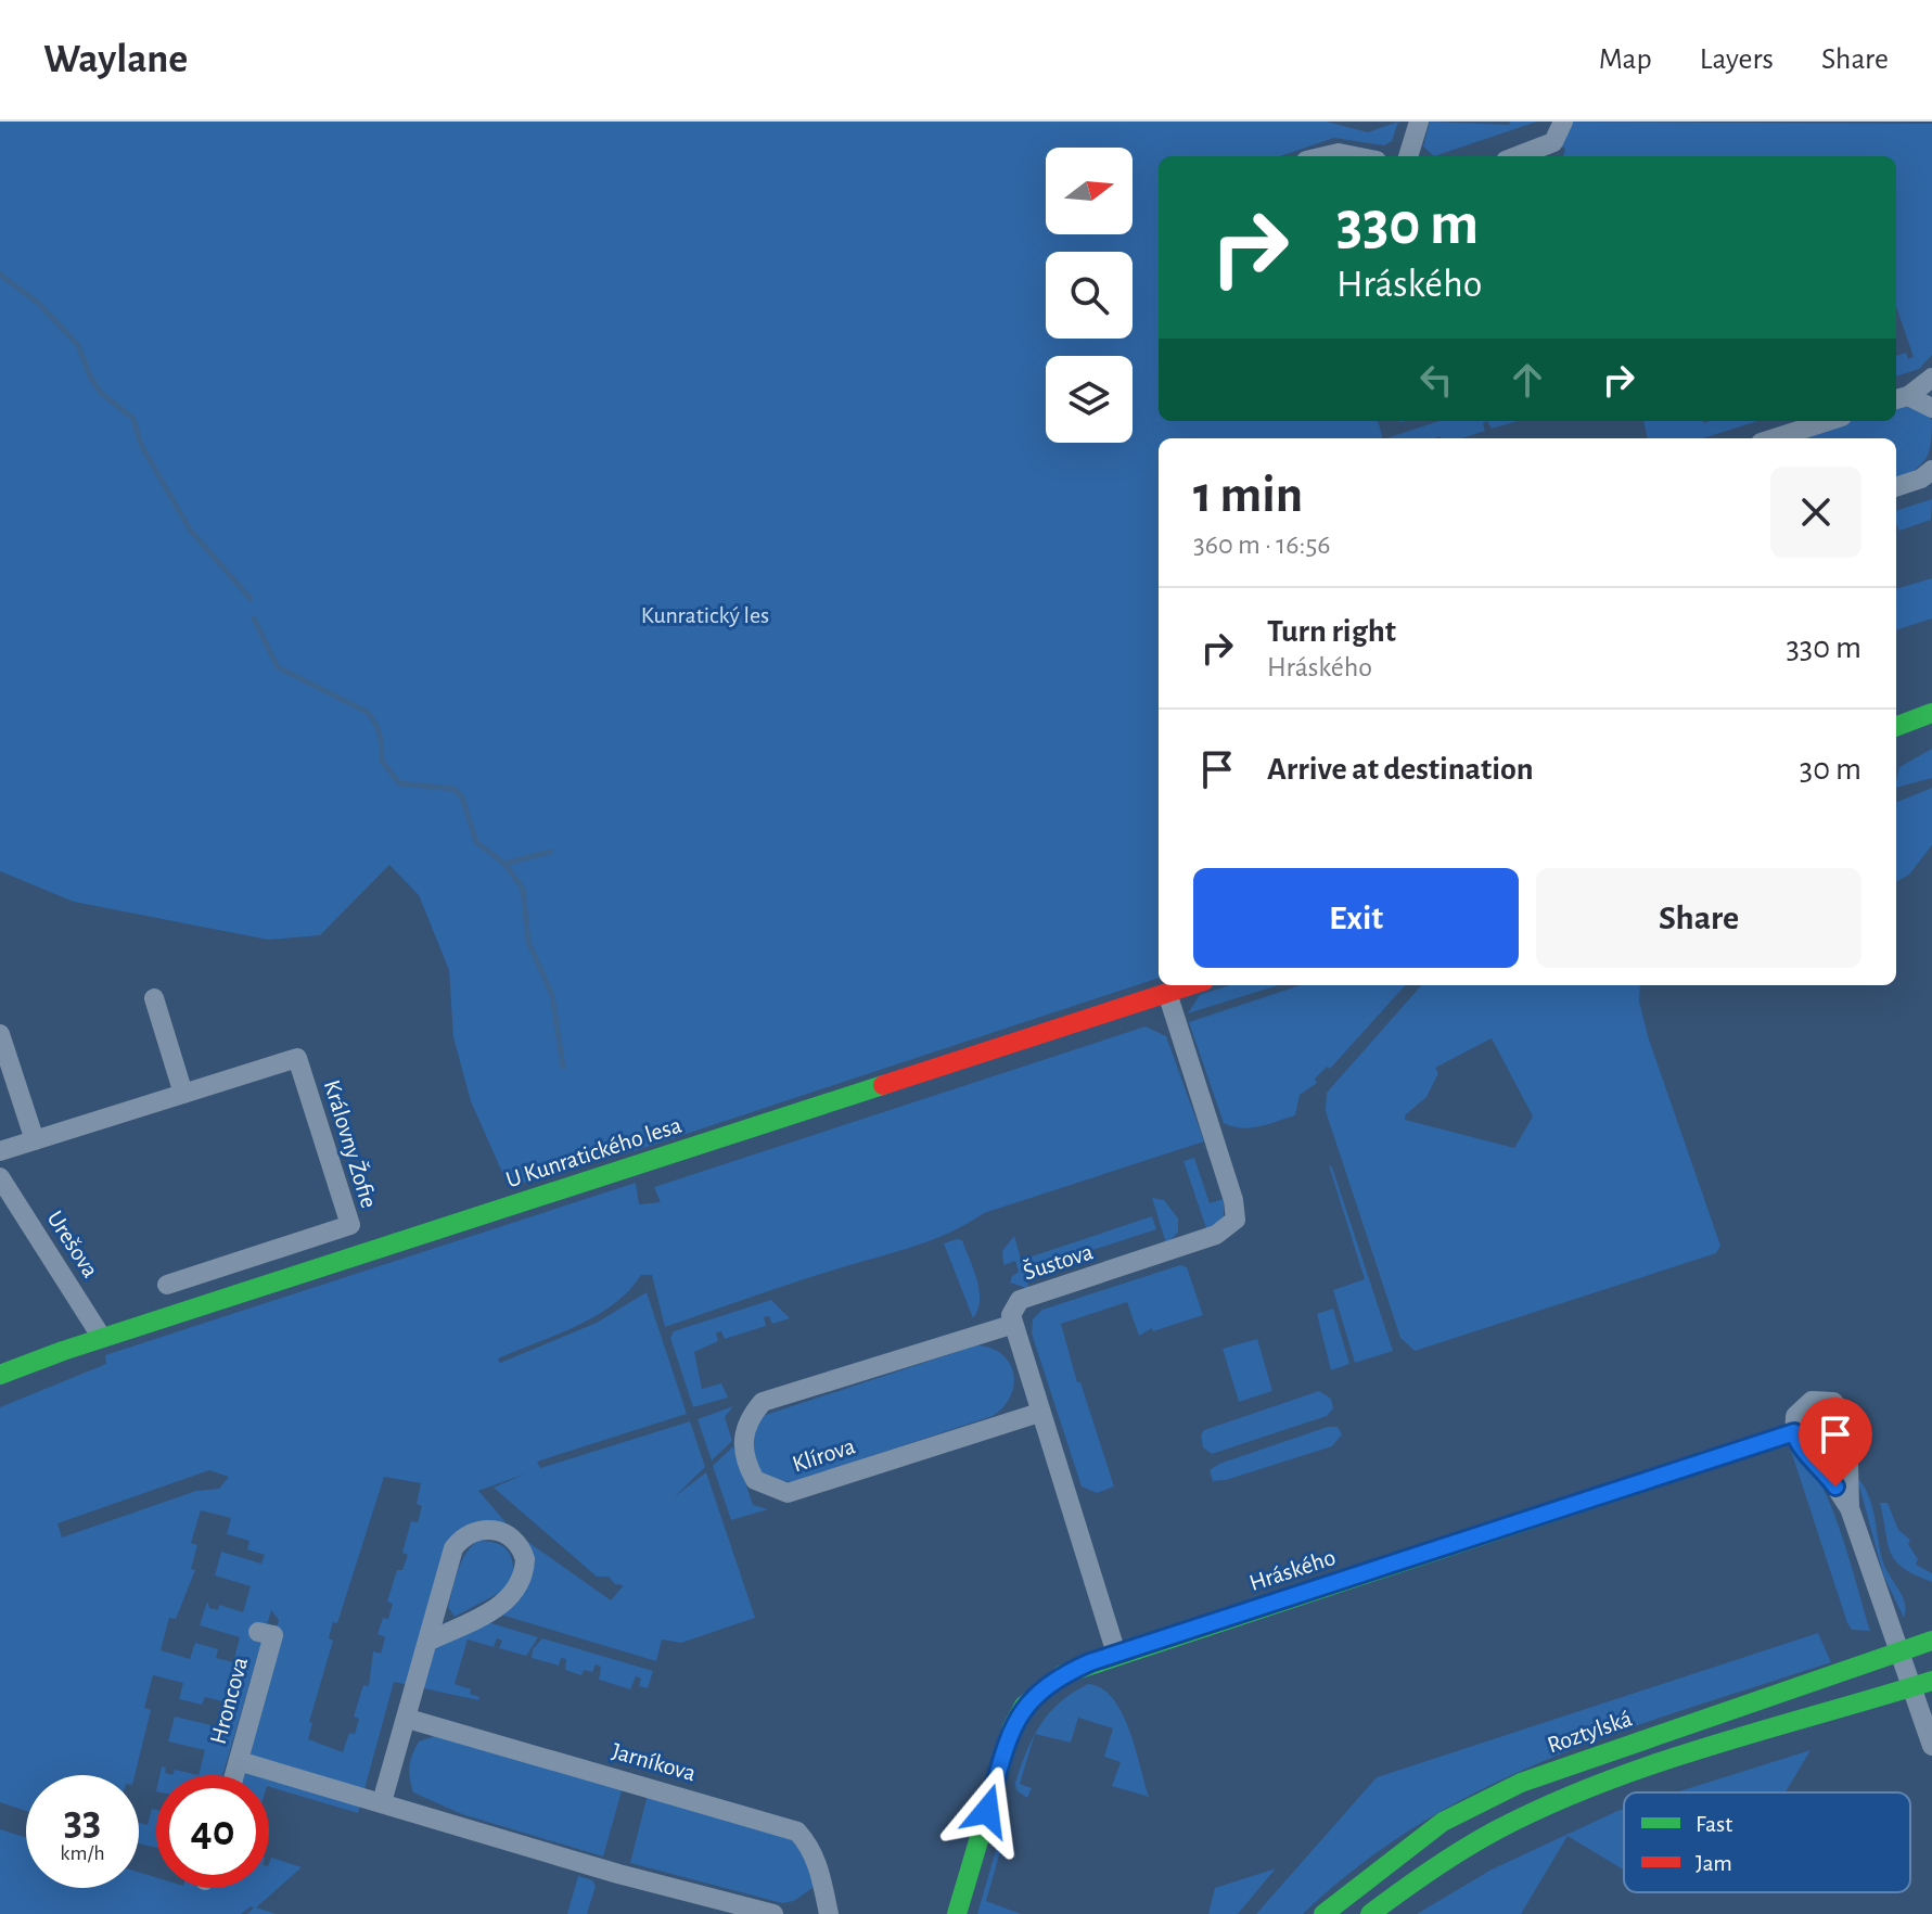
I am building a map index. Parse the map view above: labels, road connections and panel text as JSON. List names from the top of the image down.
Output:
{
  "streets": {
    "street": [
      "Královny Žofie",
      "U Kunratického lesa",
      "Urešova",
      "Šustova",
      "Klírova",
      "Hráského",
      "Hroncova",
      "Roztylská",
      "Jarníkova"
    ]
  },
  "crossings": [
    ["U Kunratického lesa", "Urešova"],
    ["U Kunratického lesa", "Šustova"],
    ["Šustova", "Klírova"]
  ],
  "parks": ["Kunratický les"],
  "legend": ["Fast", "Jam"],
  "north": "right",
  "page": {
    "header": "Waylane",
    "nav": ["Map", "Layers", "Share"],
    "turn": ["330 m", "Hráského"],
    "heading": ["1 min", "360 m · 16:56"],
    "list": [
      {
        "name": "Turn right",
        "note": "Hráského",
        "value": "330 m"
      },
      {
        "name": "Arrive at destination",
        "value": "30 m"
      }
    ],
    "buttons": ["Exit", "Share"],
    "speed": "33 km/h",
    "limit": "40"
  }
}
